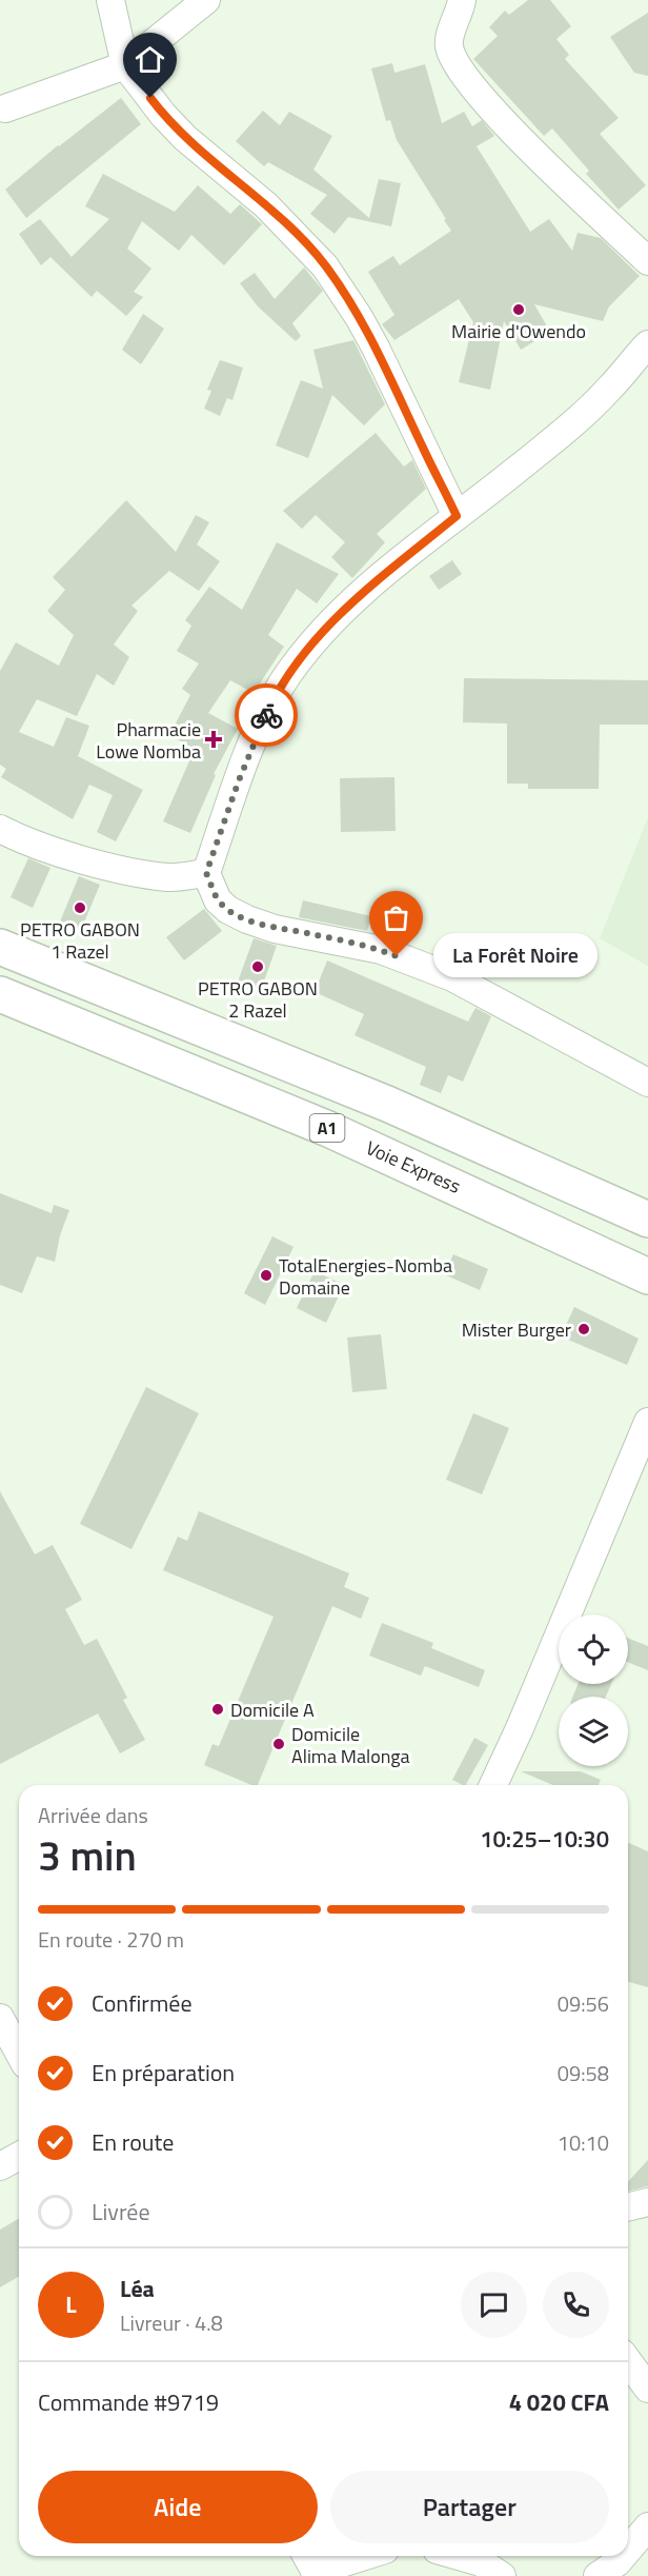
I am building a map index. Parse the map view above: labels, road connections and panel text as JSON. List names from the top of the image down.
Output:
{
  "streets": {
    "highway": ["A1", "Voie Express"]
  },
  "places": {
    "other": [
      "Mairie d'Owendo",
      "PETRO GABON 1 Razel",
      "La Forêt Noire",
      "PETRO GABON 2 Razel",
      "TotalEnergies-Nomba Domaine",
      "Mister Burger",
      "Domicile A",
      "Domicile Alima Malonga"
    ],
    "health": ["Pharmacie Lowe Nomba"]
  },
  "page": {
    "bubble": "La Forêt Noire",
    "heading": ["3 min", "Arrivée dans", "10:25–10:30"],
    "panel": [
      "Léa",
      "Livreur · 4.8",
      "Commande #9719",
      "4 020 CFA"
    ],
    "bar": "En route · 270 m",
    "list": [
      ["Confirmée", "09:56"],
      ["En préparation", "09:58"],
      ["En route", "10:10"],
      "Livrée"
    ],
    "round": "L",
    "buttons": ["Aide", "Partager"]
  }
}
